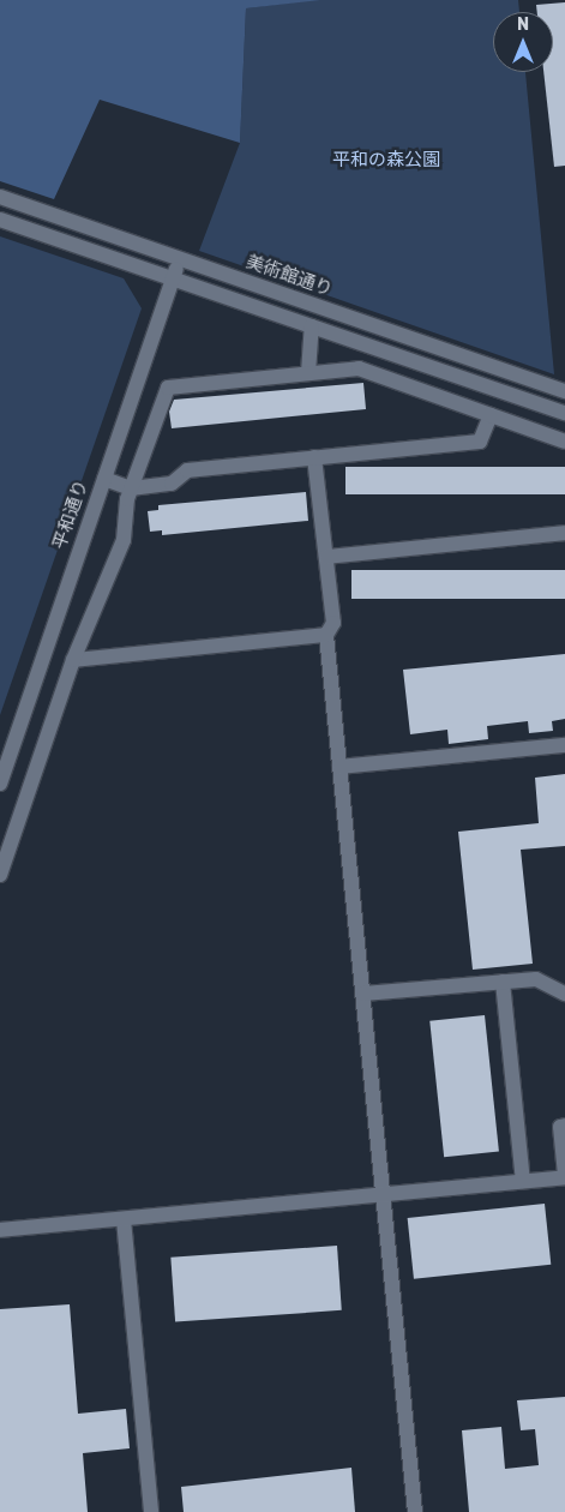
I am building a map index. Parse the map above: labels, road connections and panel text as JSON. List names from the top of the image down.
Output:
{
  "streets": {
    "street": ["美術館通り", "平和通り"]
  },
  "crossings": [
    ["美術館通り", "平和通り"]
  ],
  "parks": ["平和の森公園"],
  "north": "top"
}
